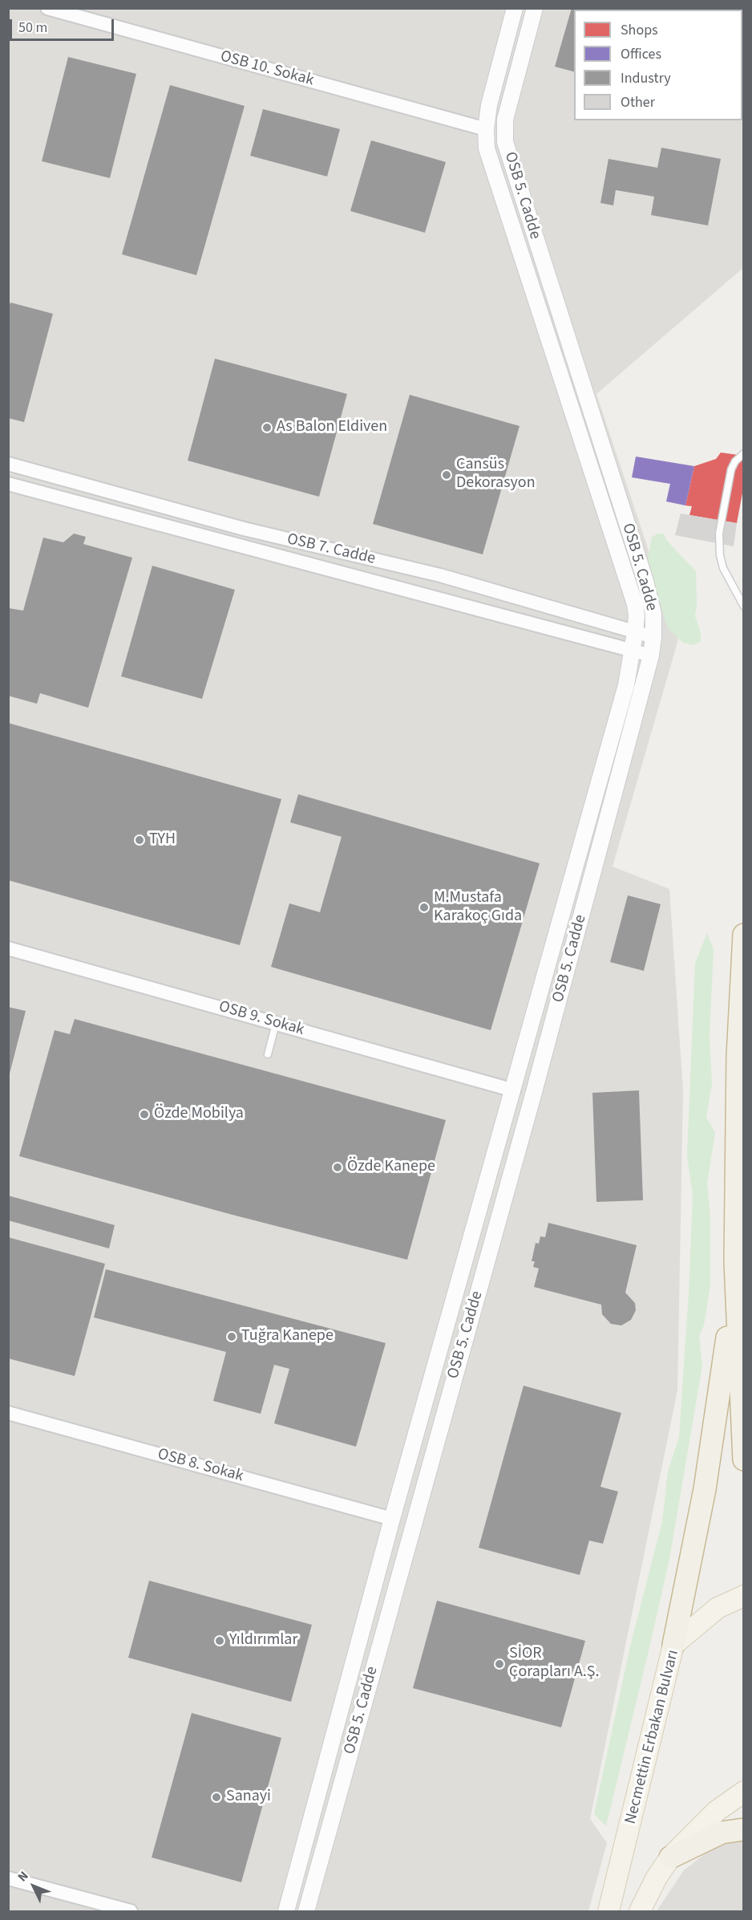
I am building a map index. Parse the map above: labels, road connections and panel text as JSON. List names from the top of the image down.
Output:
{
  "streets": {
    "main road": ["Necmettin Erbakan Bulvarı"],
    "street": [
      "OSB 10. Sokak",
      "OSB 5. Cadde",
      "OSB 7. Cadde",
      "OSB 9. Sokak",
      "OSB 8. Sokak"
    ]
  },
  "crossings": [
    ["OSB 5. Cadde", "OSB 7. Cadde"]
  ],
  "places": [
    "As Balon Eldiven",
    "Cansüs Dekorasyon",
    "TYH",
    "M.Mustafa Karakoç Gıda",
    "Özde Mobilya",
    "Özde Kanepe",
    "Tuğra Kanepe",
    "Yıldırımlar",
    "SİOR Çorapları A.Ş.",
    "Sanayi"
  ],
  "legend": [
    "Shops",
    "Offices",
    "Industry",
    "Other"
  ],
  "scale_bar": "50 m",
  "north": "top left"
}
